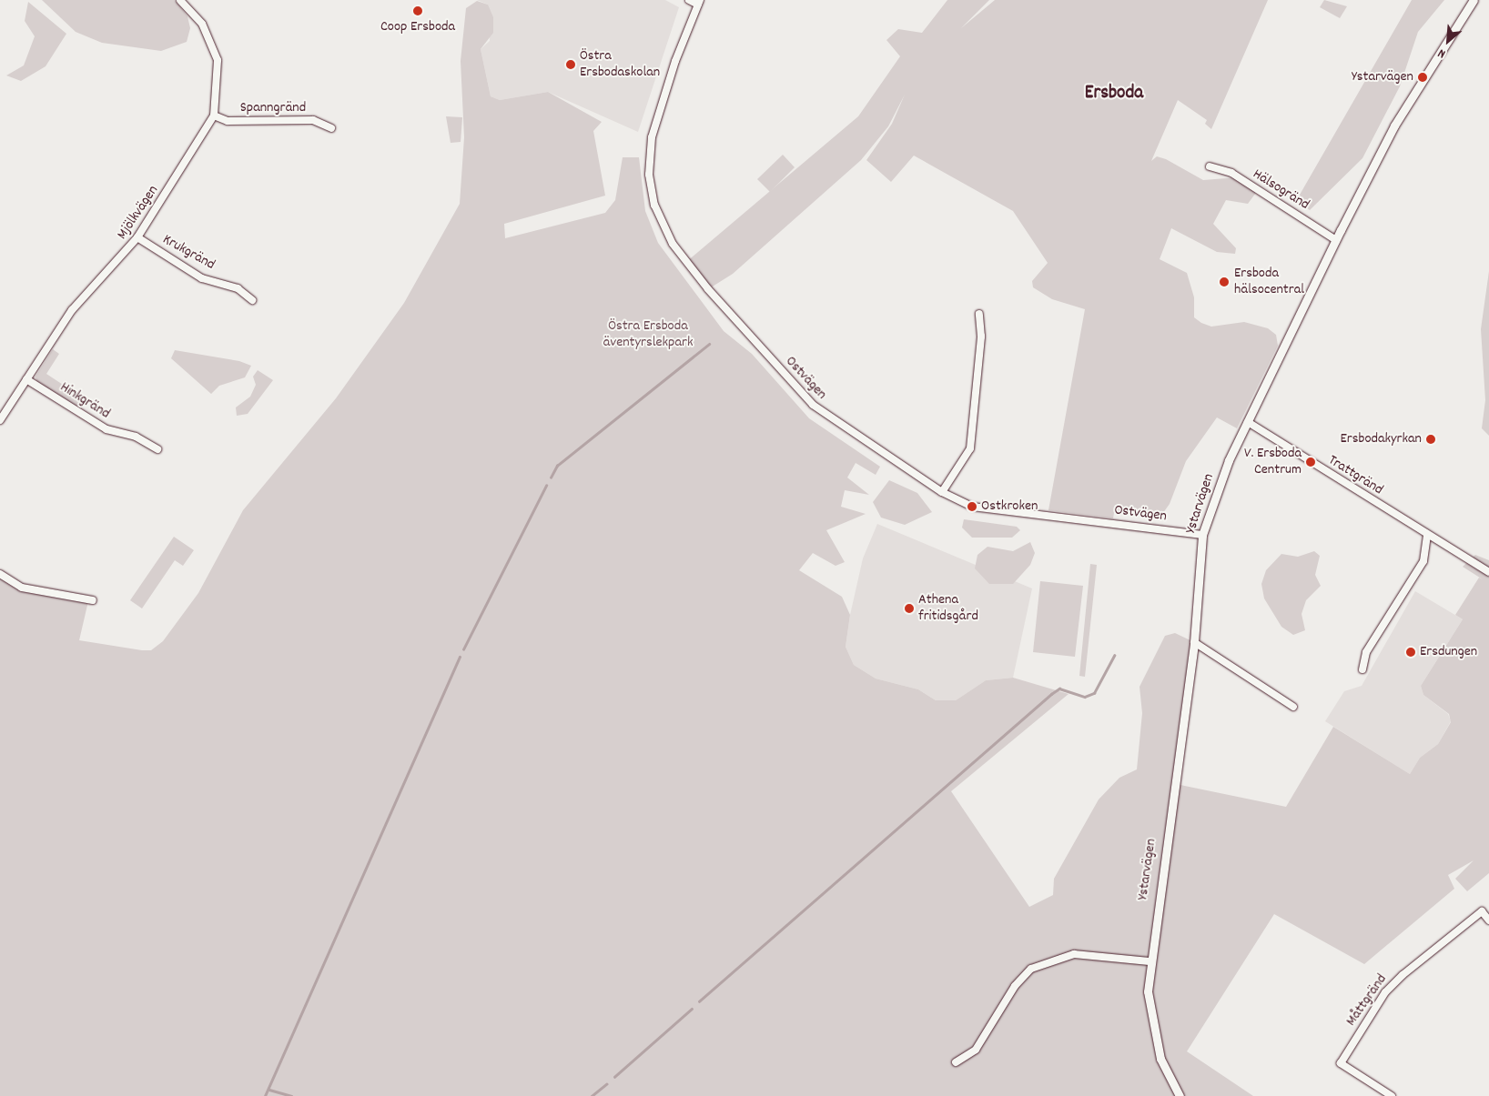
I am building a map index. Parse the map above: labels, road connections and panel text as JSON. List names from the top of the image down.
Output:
{
  "streets": {
    "street": [
      "Spanngränd",
      "Hälsogränd",
      "Mjölkvägen",
      "Krukgränd",
      "Ostvägen",
      "Hinkgränd",
      "Trattgränd",
      "Ystarvägen",
      "Måttgränd"
    ]
  },
  "crossings": [
    ["Spanngränd", "Mjölkvägen"],
    ["Hälsogränd", "Ystarvägen"],
    ["Mjölkvägen", "Krukgränd"],
    ["Mjölkvägen", "Hinkgränd"],
    ["Ostvägen", "Ystarvägen"],
    ["Trattgränd", "Ystarvägen"]
  ],
  "districts": ["Ersboda"],
  "parks": ["Östra Ersboda äventyrslekpark"],
  "places": [
    "Coop Ersboda",
    "Östra Ersbodaskolan",
    "Ystarvägen",
    "Ersboda hälsocentral",
    "Ersbodakyrkan",
    "V. Ersboda Centrum",
    "Ostkroken",
    "Athena fritidsgård",
    "Ersdungen"
  ],
  "north": "bottom left"
}
